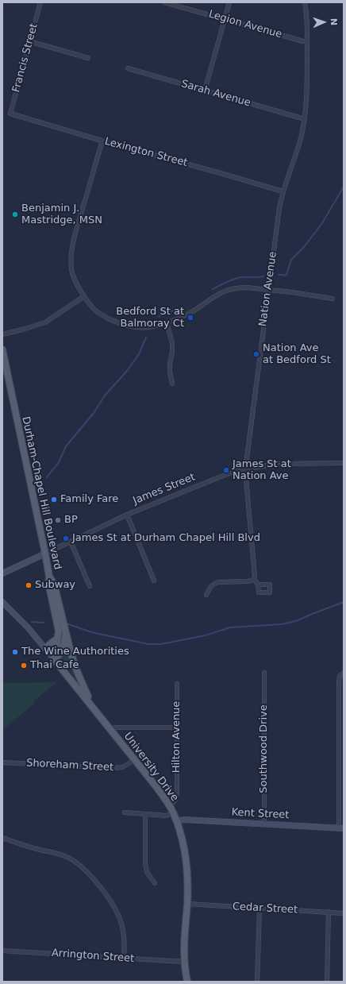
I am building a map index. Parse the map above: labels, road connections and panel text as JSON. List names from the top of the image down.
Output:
{
  "streets": {
    "main road": ["Durham-Chapel Hill Boulevard", "University Drive"],
    "street": [
      "Legion Avenue",
      "Francis Street",
      "Sarah Avenue",
      "Lexington Street",
      "Nation Avenue",
      "James Street",
      "Hilton Avenue",
      "Southwood Drive",
      "Shoreham Street",
      "Kent Street",
      "Cedar Street",
      "Arrington Street"
    ]
  },
  "crossings": [
    ["Legion Avenue", "Nation Avenue"],
    ["Francis Street", "Lexington Street"],
    ["Sarah Avenue", "Nation Avenue"],
    ["Lexington Street", "Nation Avenue"],
    ["Nation Avenue", "James Street"],
    ["James Street", "Durham-Chapel Hill Boulevard"],
    ["Durham-Chapel Hill Boulevard", "University Drive"],
    ["Hilton Avenue", "University Drive"],
    ["Southwood Drive", "Kent Street"],
    ["Shoreham Street", "University Drive"],
    ["University Drive", "Kent Street"],
    ["University Drive", "Cedar Street"],
    ["University Drive", "Arrington Street"]
  ],
  "places": [
    "Benjamin J. Mastridge, MSN",
    "Bedford St at Balmoray Ct",
    "Nation Ave at Bedford St",
    "James St at Nation Ave",
    "Family Fare",
    "BP",
    "James St at Durham Chapel Hill Blvd",
    "Subway",
    "The Wine Authorities",
    "Thai Cafe"
  ],
  "north": "right"
}
